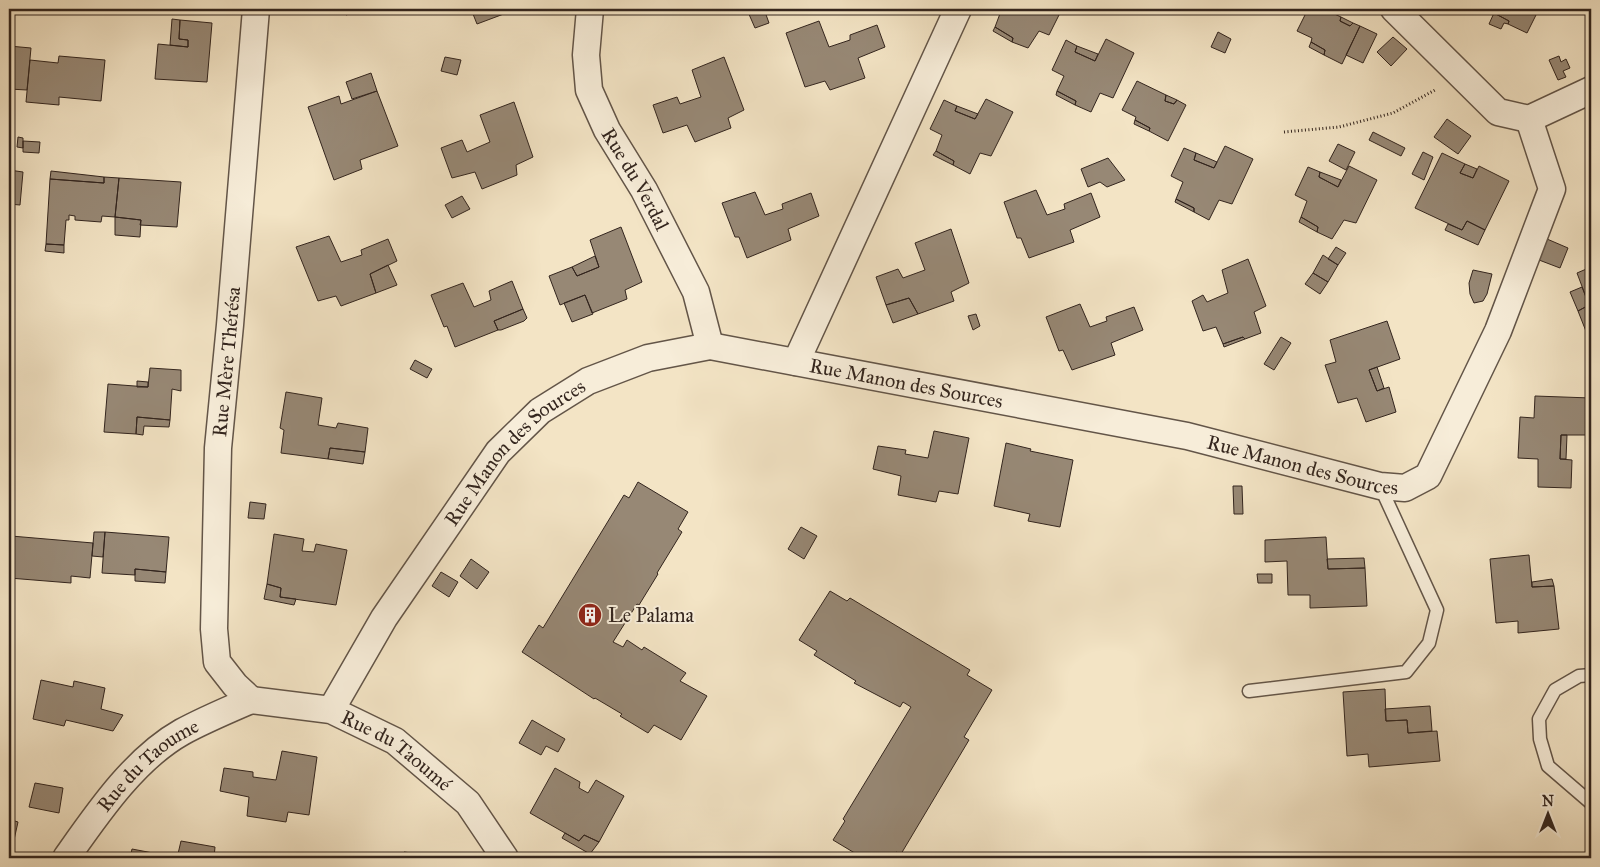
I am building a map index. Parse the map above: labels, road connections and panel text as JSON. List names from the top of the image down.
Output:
{
  "streets": {
    "street": [
      "Rue du Verdal",
      "Rue Mère Thérésa",
      "Rue Manon des Sources",
      "Rue du Taoumé",
      "Rue du Taoume"
    ]
  },
  "crossings": [
    ["Rue du Verdal", "Rue Manon des Sources"],
    ["Rue Mère Thérésa", "Rue du Taoumé"],
    ["Rue Mère Thérésa", "Rue du Taoume"],
    ["Rue Manon des Sources", "Rue du Taoumé"],
    ["Rue du Taoumé", "Rue du Taoume"]
  ],
  "places": {
    "building": ["Le Palama"]
  },
  "north": "top"
}
